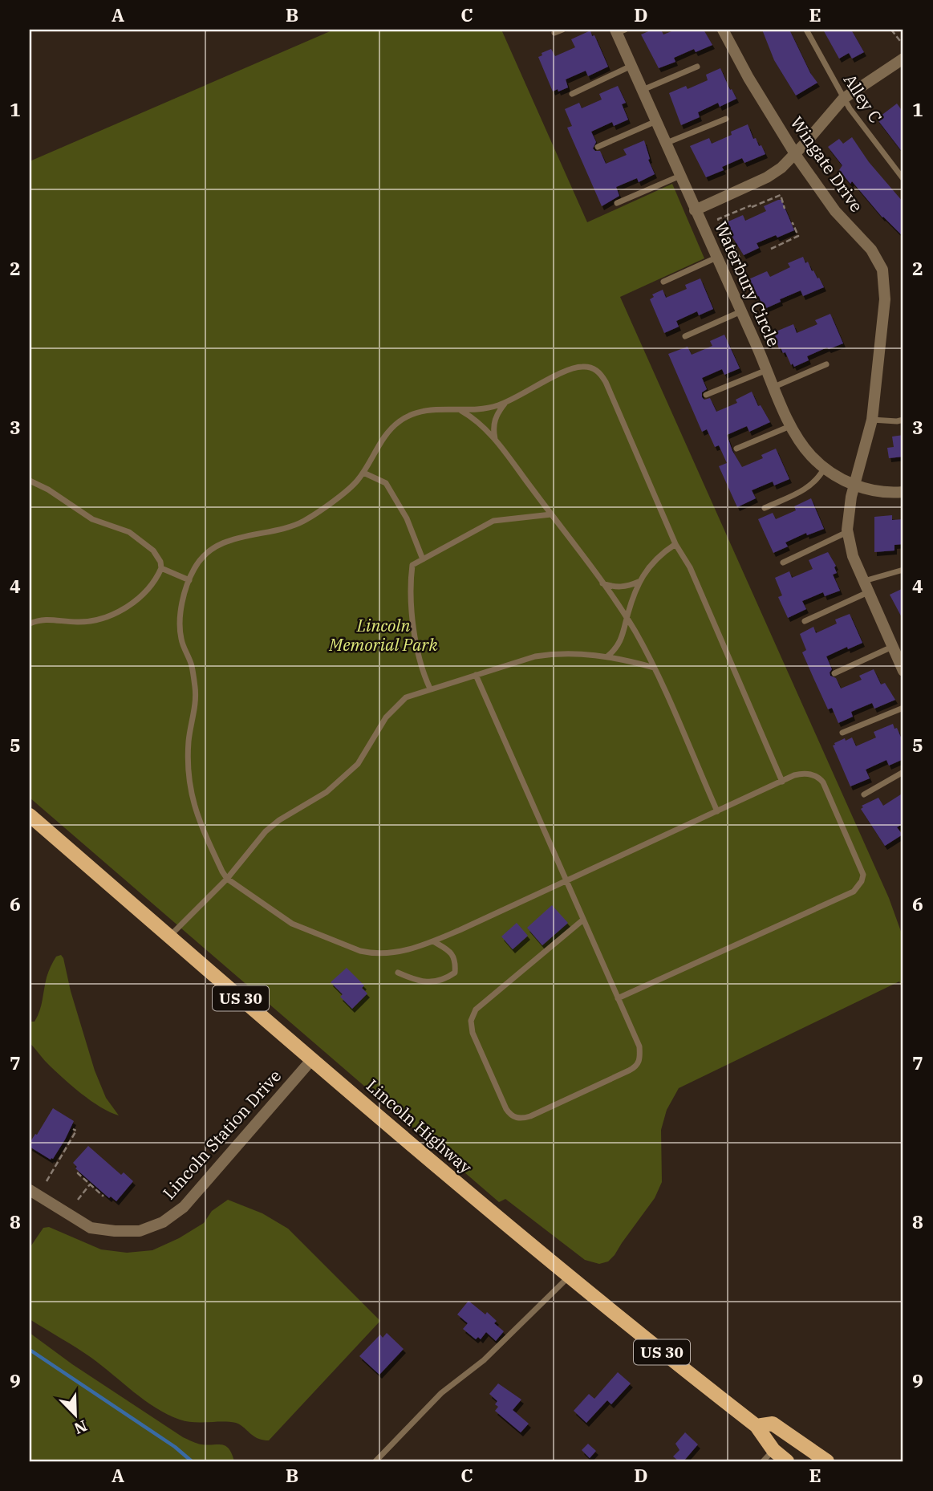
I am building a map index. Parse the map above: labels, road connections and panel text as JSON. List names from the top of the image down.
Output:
{
  "streets": {
    "main road": ["US 30", "Lincoln Highway"],
    "street": ["Wingate Drive", "Waterbury Circle", "Lincoln Station Drive"],
    "lane": ["Alley C"]
  },
  "crossings": [
    ["Wingate Drive", "Waterbury Circle"],
    ["Lincoln Highway", "Lincoln Station Drive"]
  ],
  "parks": ["Lincoln Memorial Park"],
  "north": "bottom right",
  "grid": {
    "columns": [
      "A",
      "B",
      "C",
      "D",
      "E"
    ],
    "rows": [
      "1",
      "2",
      "3",
      "4",
      "5",
      "6",
      "7",
      "8",
      "9"
    ]
  }
}
